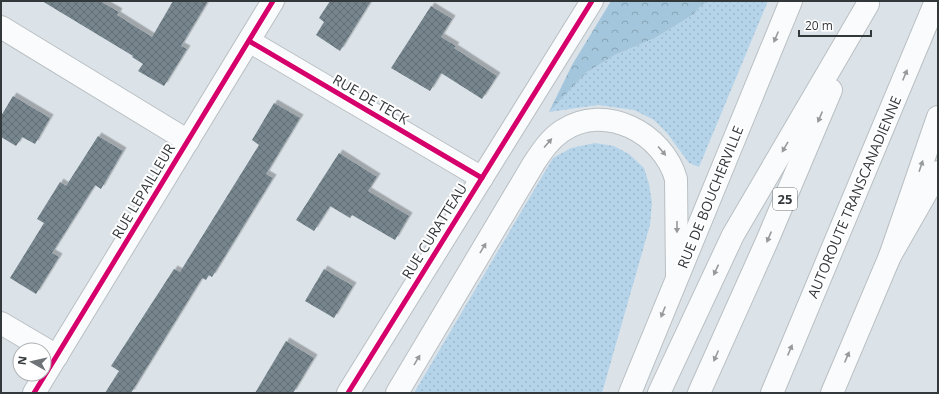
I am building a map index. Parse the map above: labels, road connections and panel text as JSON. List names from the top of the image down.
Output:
{
  "streets": {
    "main road": [
      "RUE DE TECK",
      "RUE LEPAILLEUR",
      "RUE DE BOUCHERVILLE",
      "AUTOROUTE TRANSCANADIENNE",
      "25",
      "RUE CURATTEAU"
    ]
  },
  "crossings": [
    ["RUE DE TECK", "RUE LEPAILLEUR"],
    ["RUE DE TECK", "RUE CURATTEAU"]
  ],
  "scale_bar": "20 m",
  "north": "left"
}
